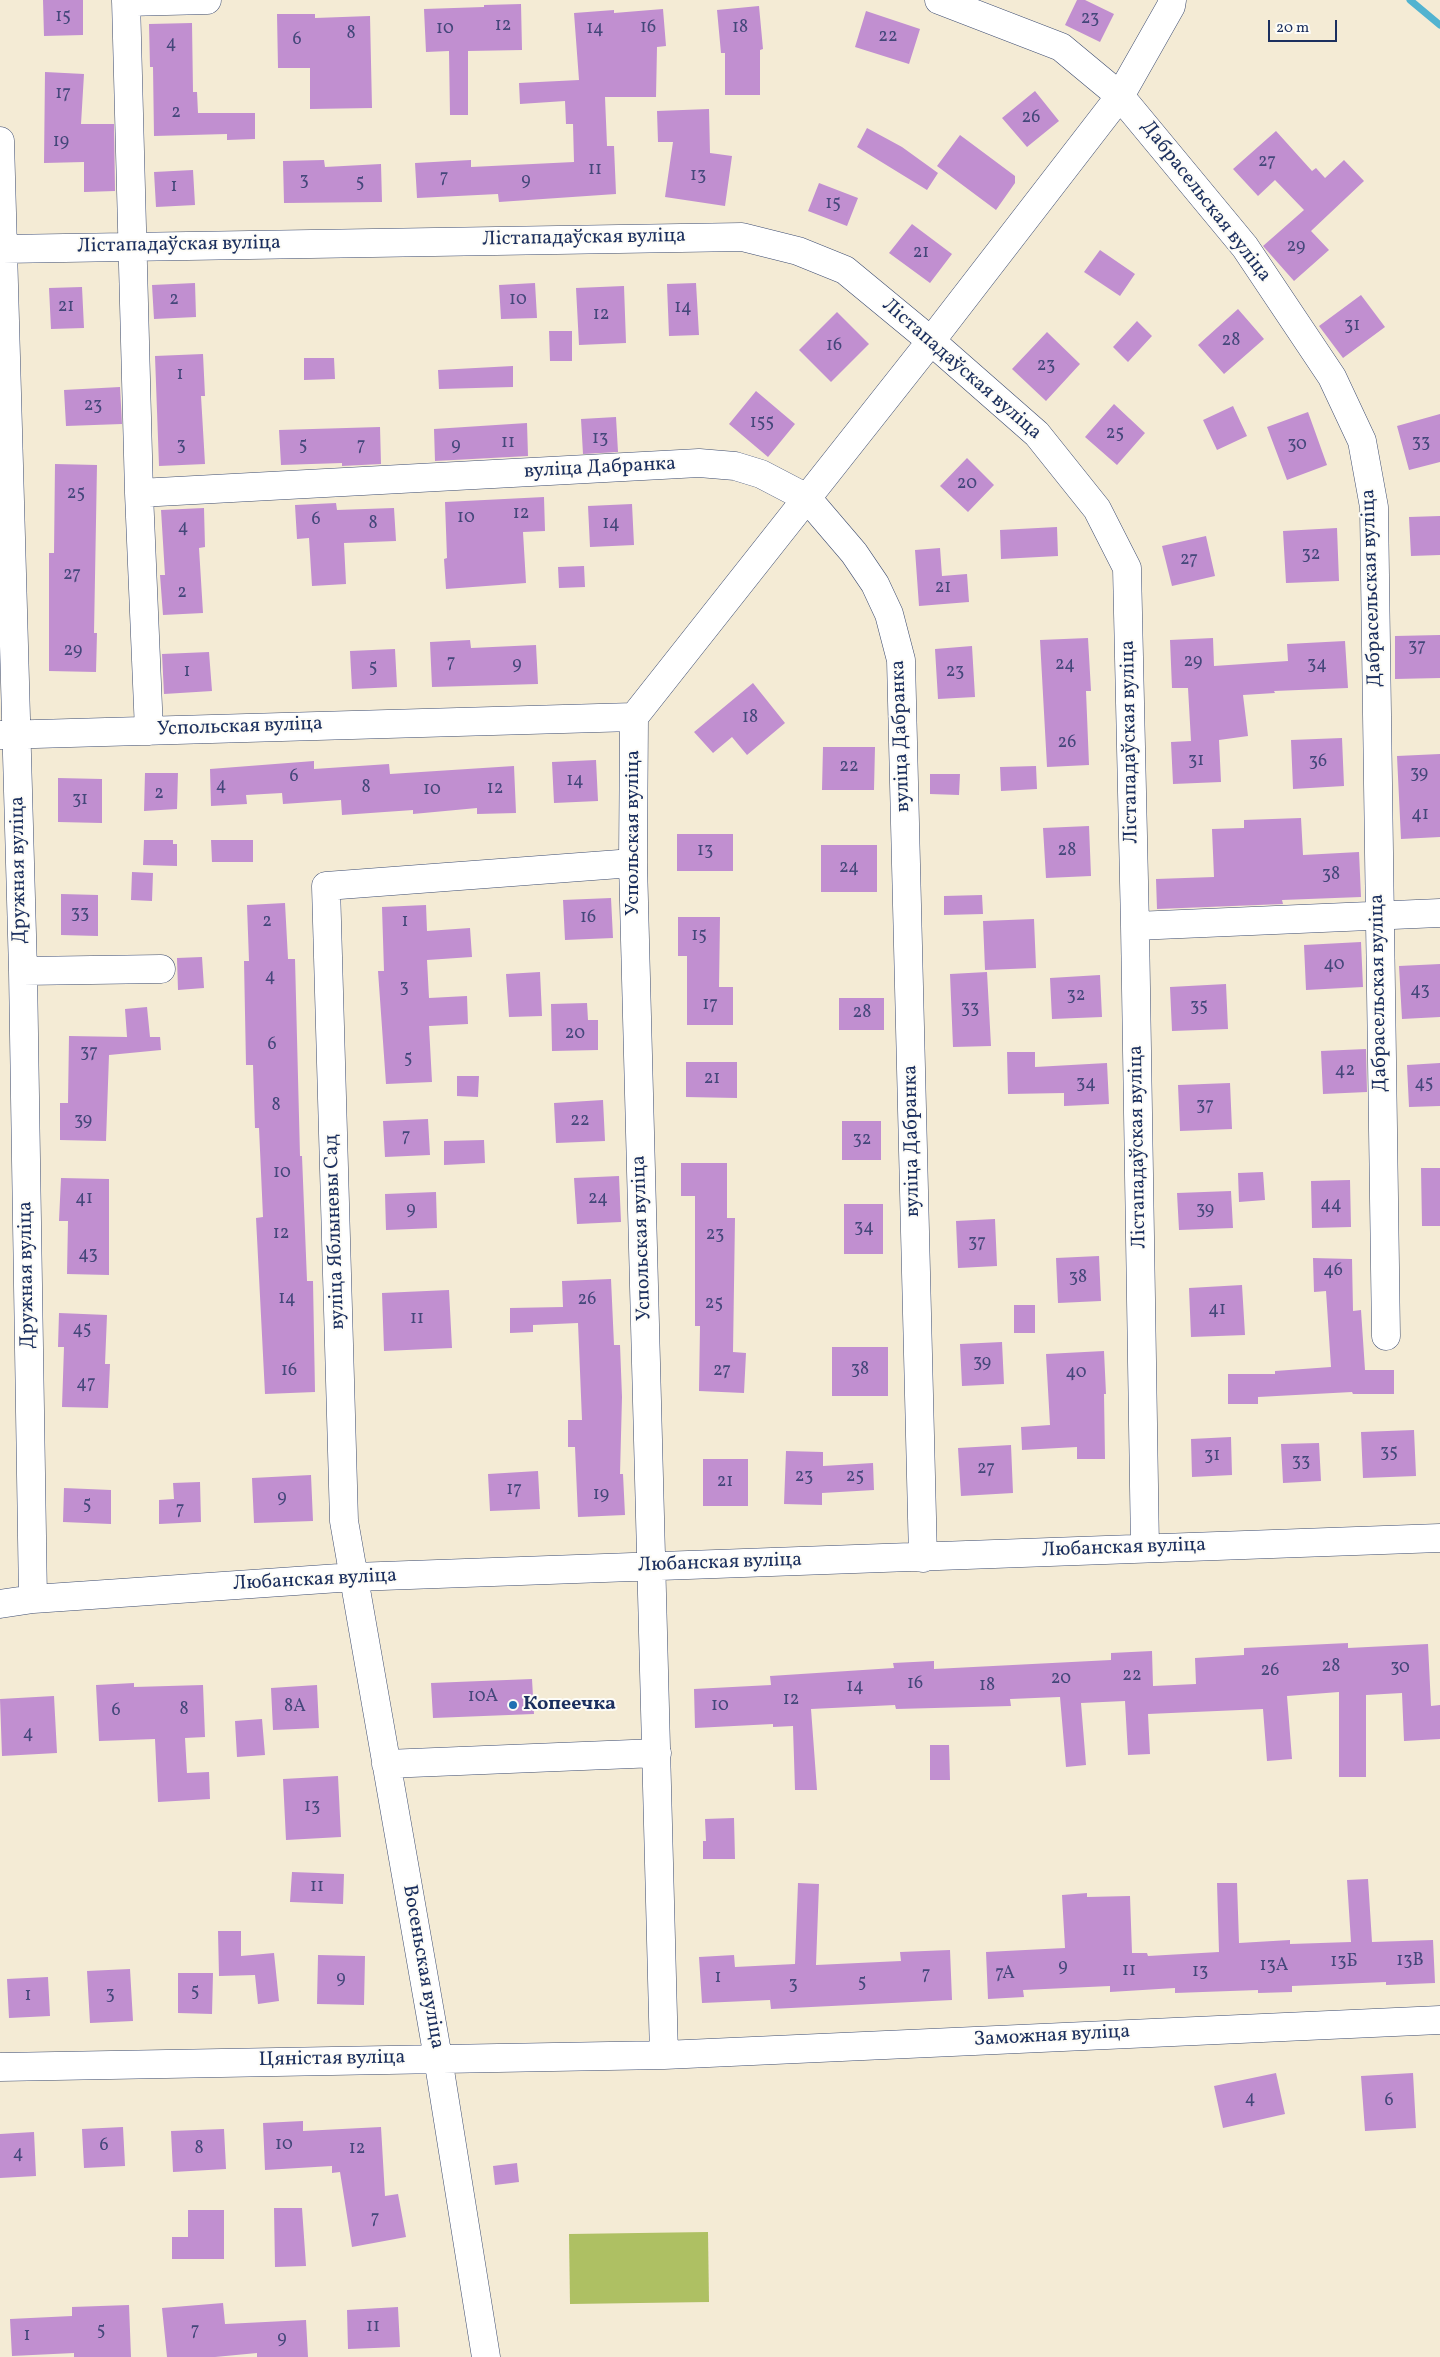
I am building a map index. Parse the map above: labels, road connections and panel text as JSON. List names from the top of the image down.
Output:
{
  "streets": {
    "street": [
      "Дабрасельская вуліца",
      "Лістападаўская вуліца",
      "вуліца Дабранка",
      "Успольская вуліца",
      "Дружная вуліца",
      "вуліца Яблыневы Сад",
      "Любанская вуліца",
      "Восеньская вуліца",
      "Заможная вуліца",
      "Цяністая вуліца"
    ]
  },
  "crossings": [
    ["Лістападаўская вуліца", "Дружная вуліца"],
    ["Лістападаўская вуліца", "Любанская вуліца"],
    ["вуліца Дабранка", "Любанская вуліца"],
    ["Успольская вуліца", "Дружная вуліца"],
    ["Успольская вуліца", "вуліца Яблыневы Сад"],
    ["Успольская вуліца", "Любанская вуліца"],
    ["Успольская вуліца", "Заможная вуліца"],
    ["Успольская вуліца", "Цяністая вуліца"],
    ["Дружная вуліца", "Любанская вуліца"],
    ["вуліца Яблыневы Сад", "Любанская вуліца"],
    ["вуліца Яблыневы Сад", "Восеньская вуліца"],
    ["Любанская вуліца", "Восеньская вуліца"],
    ["Восеньская вуліца", "Цяністая вуліца"],
    ["Заможная вуліца", "Цяністая вуліца"]
  ],
  "places": ["Копеечка"],
  "house_numbers": [
    "15",
    "23",
    "12",
    "16",
    "18",
    "10",
    "14",
    "8",
    "22",
    "6",
    "4",
    "17",
    "2",
    "26",
    "19",
    "27",
    "11",
    "13",
    "7",
    "3",
    "9",
    "5",
    "1",
    "15",
    "29",
    "21",
    "2",
    "10",
    "21",
    "14",
    "12",
    "31",
    "28",
    "16",
    "23",
    "1",
    "23",
    "155",
    "25",
    "13",
    "11",
    "33",
    "30",
    "3",
    "5",
    "7",
    "9",
    "20",
    "25",
    "12",
    "10",
    "6",
    "8",
    "14",
    "4",
    "32",
    "27",
    "27",
    "21",
    "2",
    "37",
    "29",
    "29",
    "7",
    "9",
    "24",
    "34",
    "5",
    "1",
    "23",
    "18",
    "26",
    "31",
    "36",
    "22",
    "39",
    "6",
    "14",
    "4",
    "8",
    "12",
    "10",
    "2",
    "31",
    "41",
    "13",
    "28",
    "24",
    "38",
    "33",
    "16",
    "2",
    "1",
    "15",
    "40",
    "4",
    "3",
    "43",
    "32",
    "17",
    "35",
    "33",
    "28",
    "20",
    "6",
    "37",
    "5",
    "42",
    "21",
    "34",
    "45",
    "8",
    "37",
    "39",
    "22",
    "7",
    "32",
    "10",
    "41",
    "24",
    "44",
    "9",
    "39",
    "34",
    "12",
    "23",
    "37",
    "43",
    "46",
    "38",
    "14",
    "26",
    "25",
    "41",
    "11",
    "45",
    "39",
    "38",
    "16",
    "27",
    "40",
    "47",
    "35",
    "31",
    "33",
    "27",
    "23",
    "25",
    "21",
    "17",
    "19",
    "9",
    "5",
    "7",
    "28",
    "30",
    "26",
    "22",
    "20",
    "16",
    "18",
    "14",
    "10А",
    "12",
    "10",
    "8А",
    "8",
    "6",
    "4",
    "13",
    "11",
    "13В",
    "13Б",
    "13А",
    "9",
    "11",
    "13",
    "7А",
    "7",
    "1",
    "9",
    "5",
    "3",
    "5",
    "3",
    "1",
    "4",
    "6",
    "10",
    "6",
    "8",
    "12",
    "4",
    "7",
    "11",
    "5",
    "7",
    "1",
    "9"
  ],
  "scale_bar": "20 m"
}
